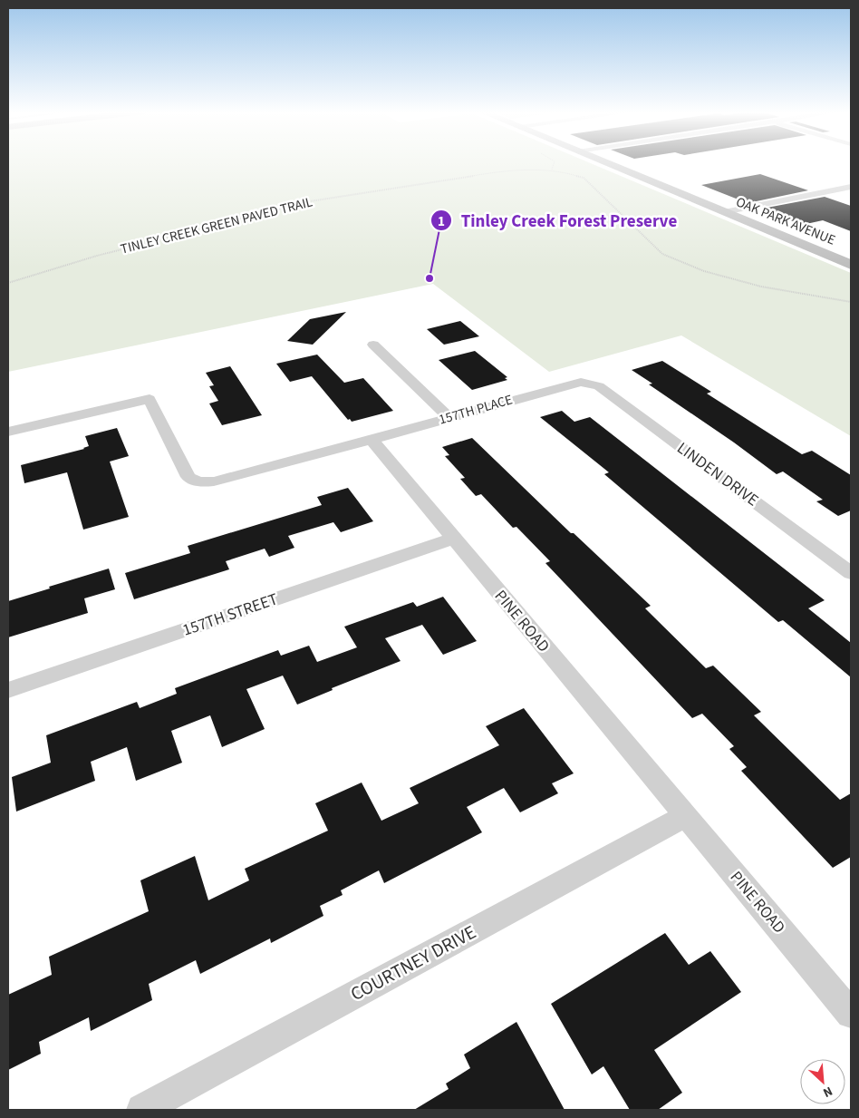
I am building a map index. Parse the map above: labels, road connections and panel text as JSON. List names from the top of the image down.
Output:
{
  "streets": {
    "street": [
      "OAK PARK AVENUE",
      "157TH PLACE",
      "LINDEN DRIVE",
      "157TH STREET",
      "PINE ROAD",
      "COURTNEY DRIVE"
    ],
    "path": ["TINLEY CREEK GREEN PAVED TRAIL"]
  },
  "crossings": [
    ["157TH PLACE", "LINDEN DRIVE"],
    ["157TH PLACE", "PINE ROAD"],
    ["157TH STREET", "PINE ROAD"],
    ["PINE ROAD", "COURTNEY DRIVE"]
  ],
  "places": ["Tinley Creek Forest Preserve"],
  "north": "bottom right"
}
